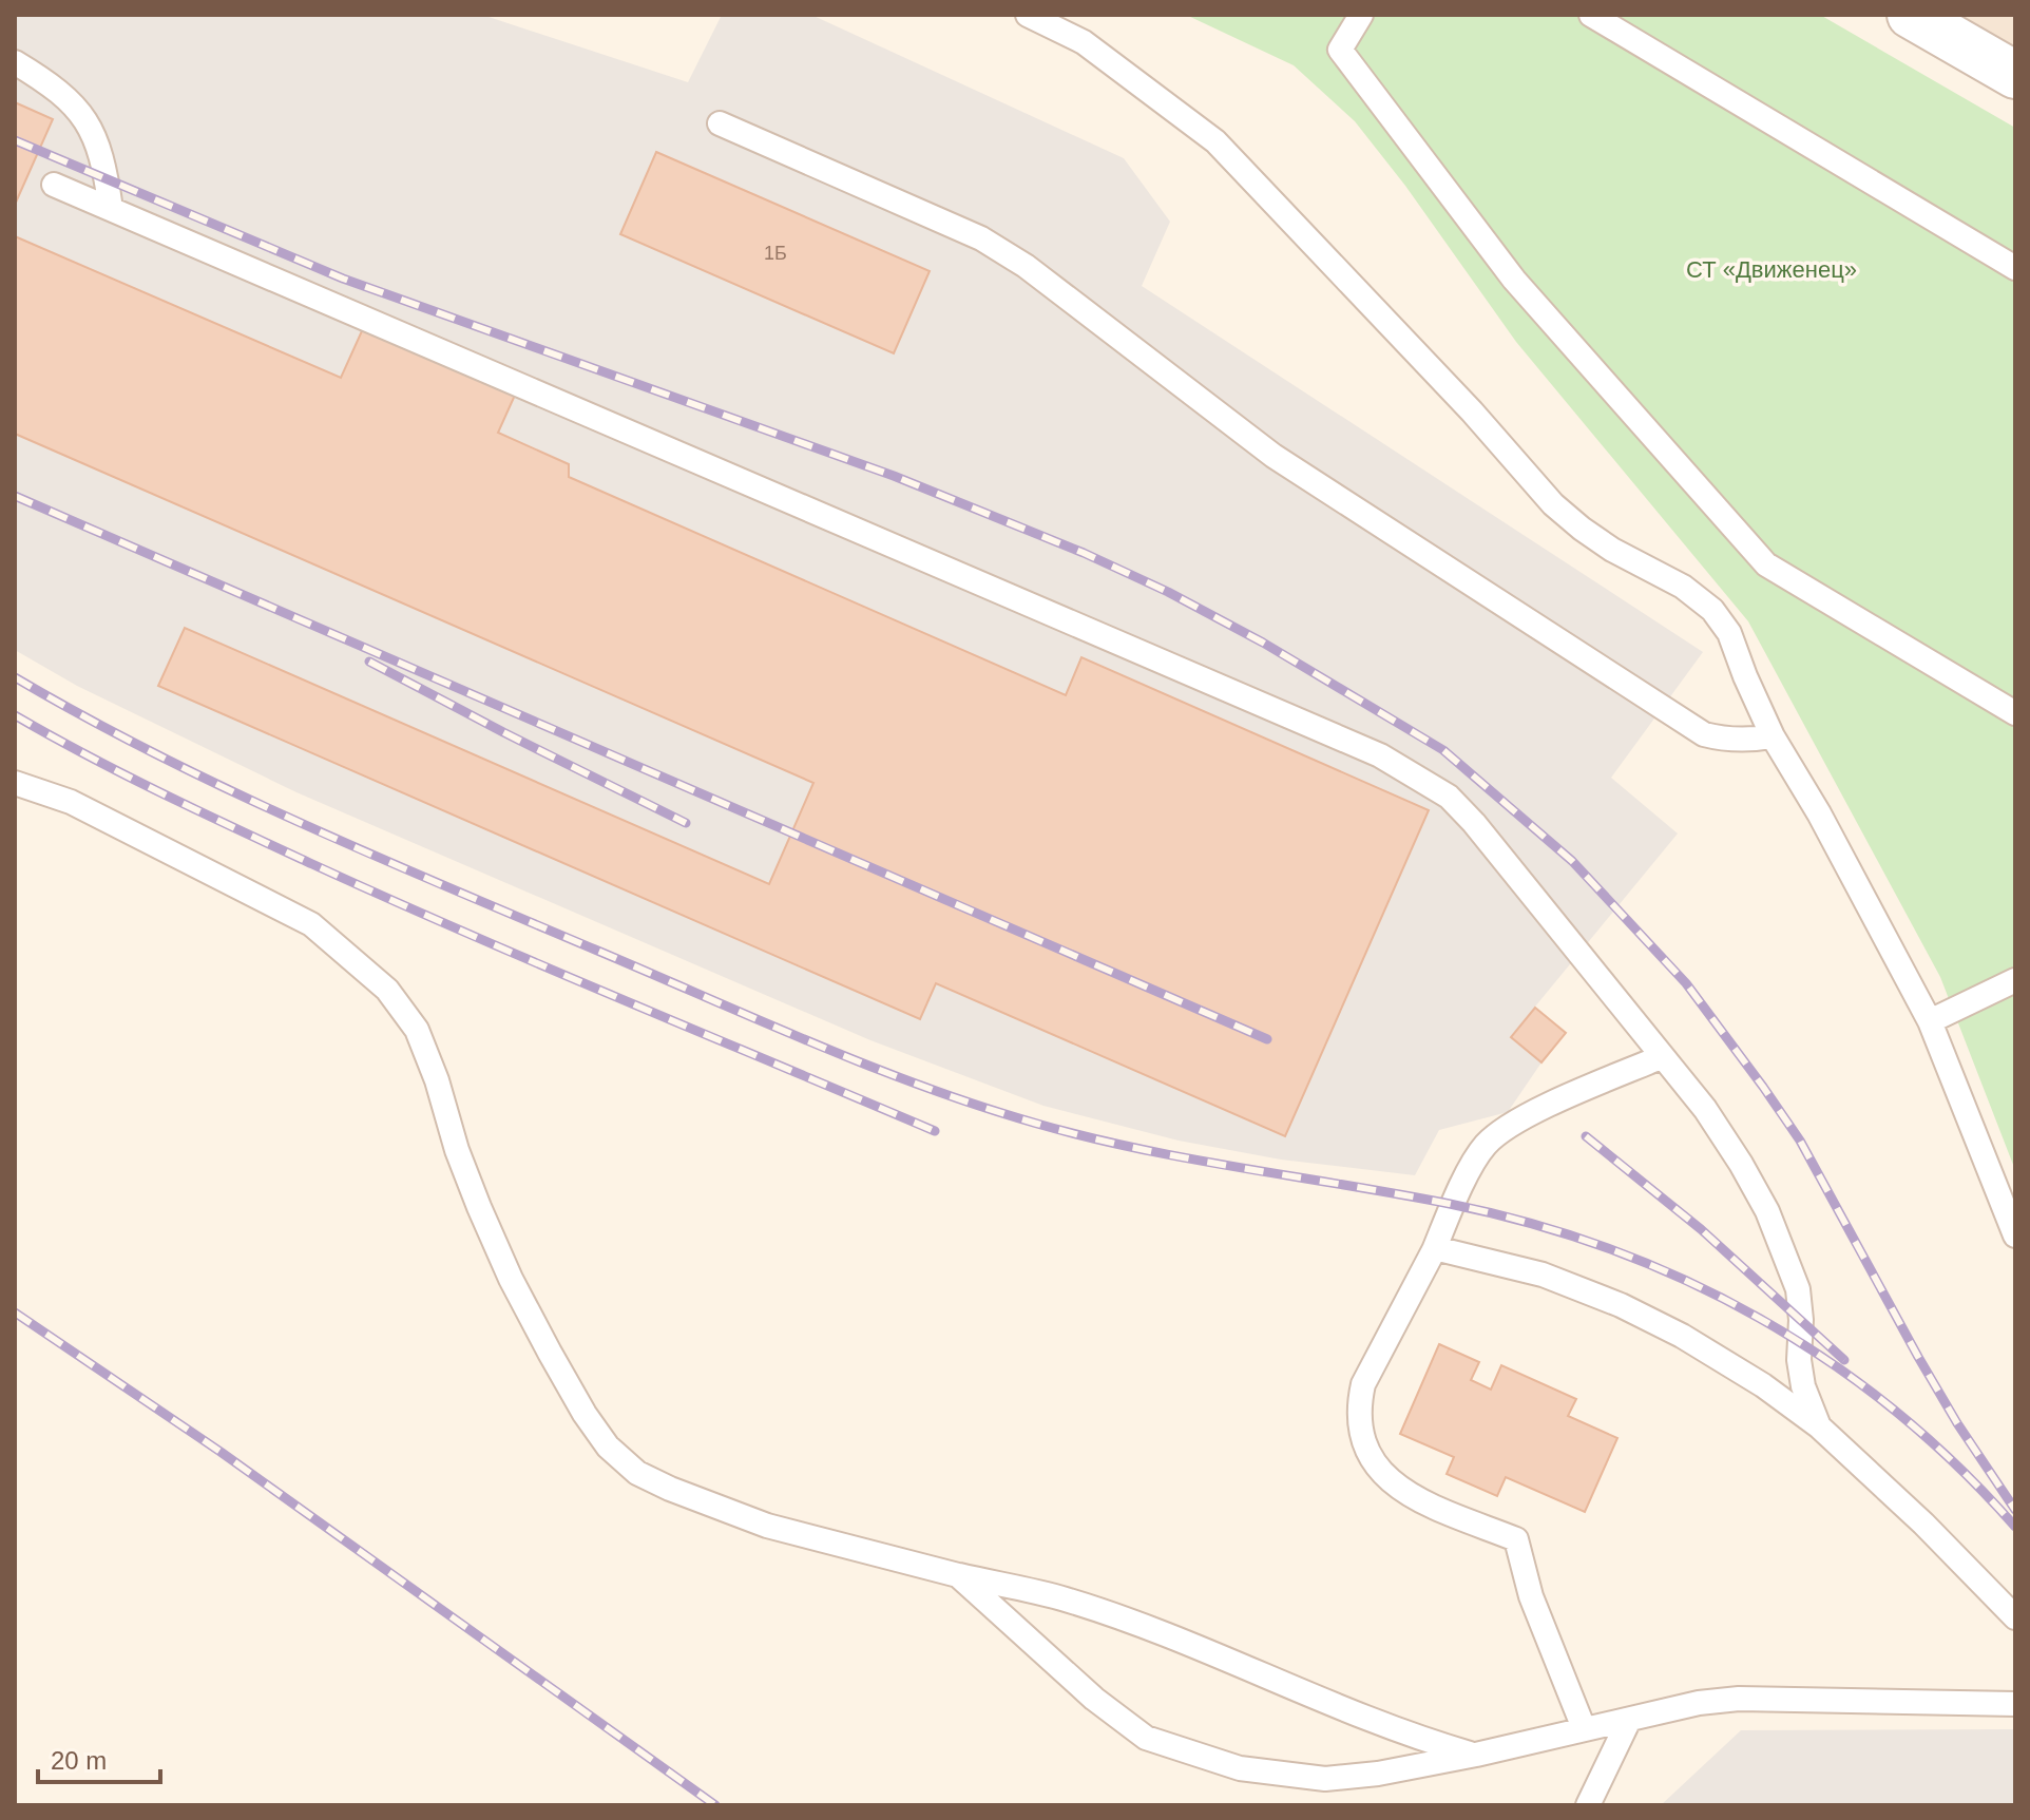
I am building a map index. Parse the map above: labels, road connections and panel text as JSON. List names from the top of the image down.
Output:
{
  "parks": ["СТ «Движенец»"],
  "house_numbers": ["1Б"],
  "scale_bar": "20 m"
}
